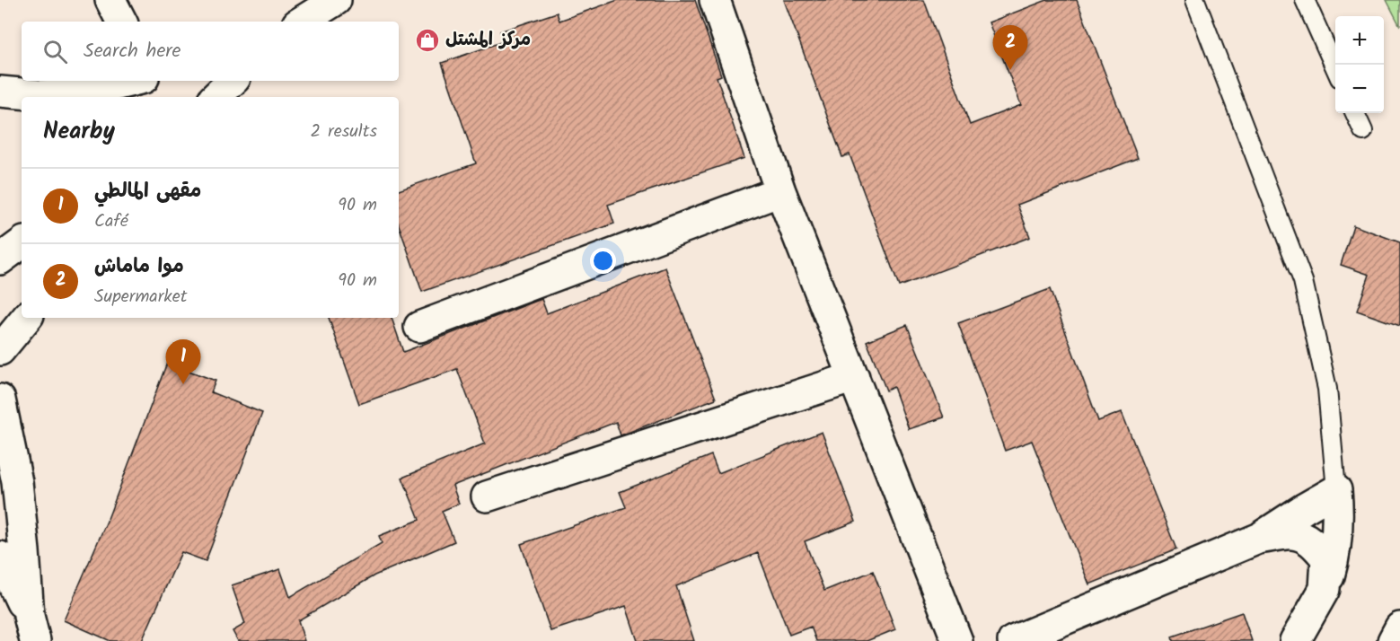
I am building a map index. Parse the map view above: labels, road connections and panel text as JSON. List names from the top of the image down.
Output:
{
  "places": {
    "shop": ["مركز المشتل"]
  },
  "page": {
    "map_buttons": ["+", "−"],
    "search": "Search here",
    "pins": ["2", "1"],
    "heading": ["Nearby", "2 results"],
    "list": [
      {
        "mark": "1",
        "name": "مقهى المالطي",
        "note": "Café",
        "value": "90 m"
      },
      {
        "mark": "2",
        "name": "موا ماماش",
        "note": "Supermarket",
        "value": "90 m"
      }
    ]
  }
}
